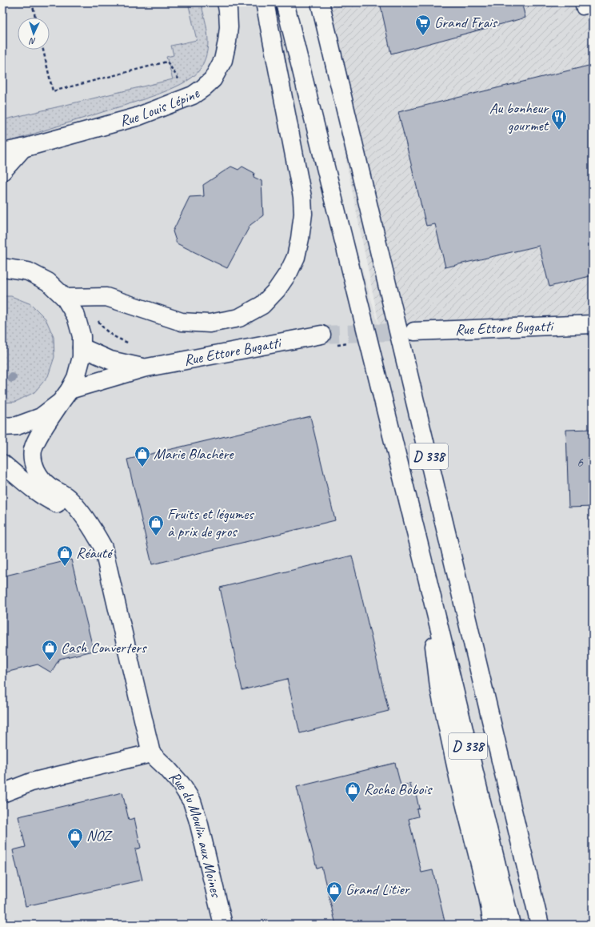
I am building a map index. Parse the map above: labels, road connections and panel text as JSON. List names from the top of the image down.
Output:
{
  "streets": {
    "main road": [
      "Rue Louis Lépine",
      "Rue Ettore Bugatti",
      "D 338",
      "Rue du Moulin aux Moines"
    ]
  },
  "places": {
    "supermarket": ["Grand Frais"],
    "restaurant": ["Au bonheur gourmet"],
    "shop": [
      "Marie Blachère",
      "Fruits et légumes à prix de gros",
      "Réauté",
      "Cash Converters",
      "Roche Bobois",
      "NOZ",
      "Grand Litier"
    ]
  },
  "house_numbers": ["6"],
  "north": "bottom"
}
